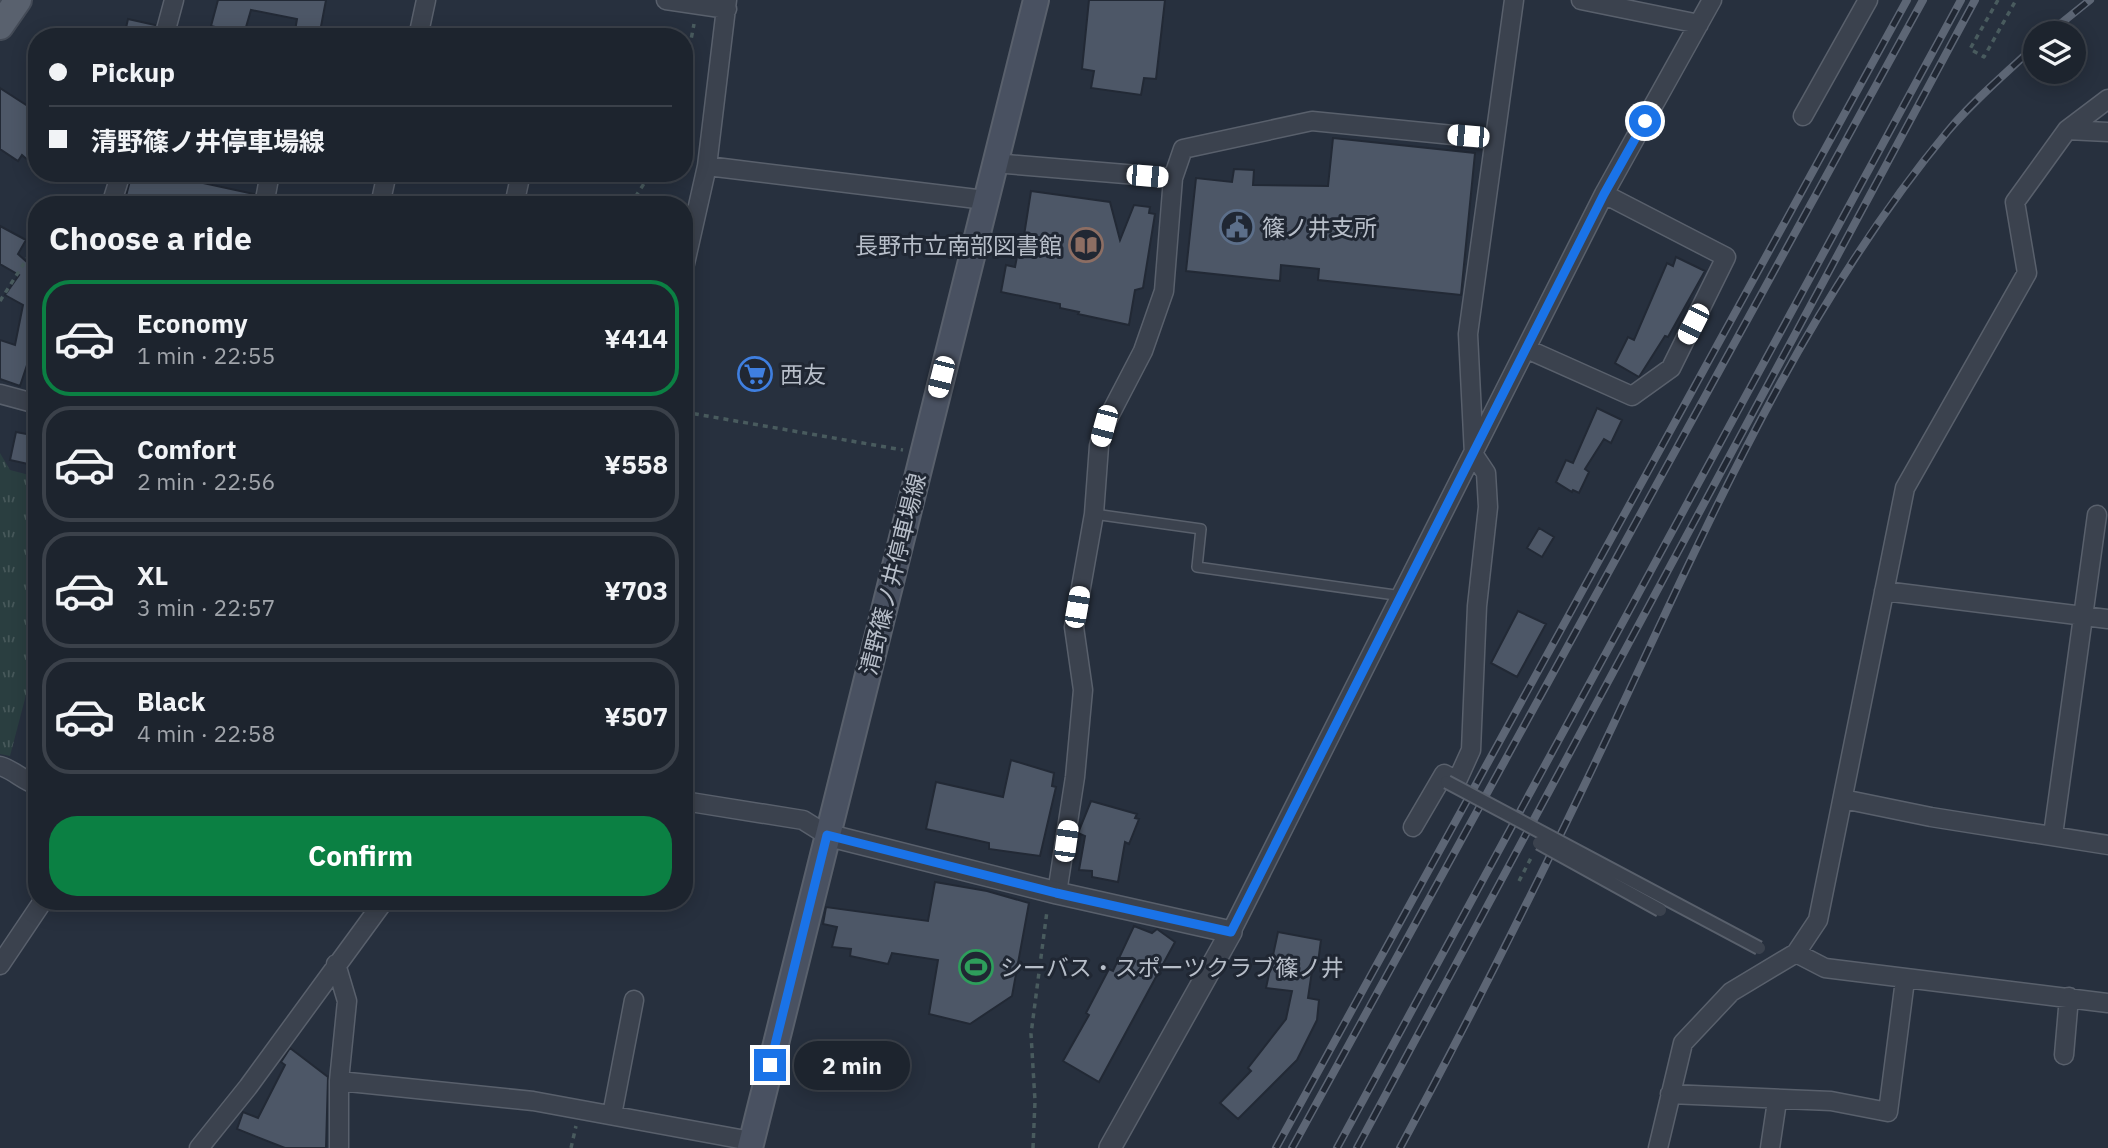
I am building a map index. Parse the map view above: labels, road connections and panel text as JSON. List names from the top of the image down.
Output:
{
  "streets": {
    "main road": ["清野篠ノ井停車場線"]
  },
  "places": {
    "public building": ["篠ノ井支所"],
    "library": ["長野市立南部図書館"],
    "supermarket": ["西友"],
    "sports": ["シーバス・スポーツクラブ篠ノ井"]
  },
  "page": {
    "banner": ["Pickup", "清野篠ノ井停車場線"],
    "heading": "Choose a ride",
    "list": [
      {
        "name": "Economy",
        "note": "1 min · 22:55",
        "value": "¥414"
      },
      {
        "name": "Comfort",
        "note": "2 min · 22:56",
        "value": "¥558"
      },
      {
        "name": "XL",
        "note": "3 min · 22:57",
        "value": "¥703"
      },
      {
        "name": "Black",
        "note": "4 min · 22:58",
        "value": "¥507"
      }
    ],
    "buttons": "Confirm",
    "bubble": "2 min"
  }
}
